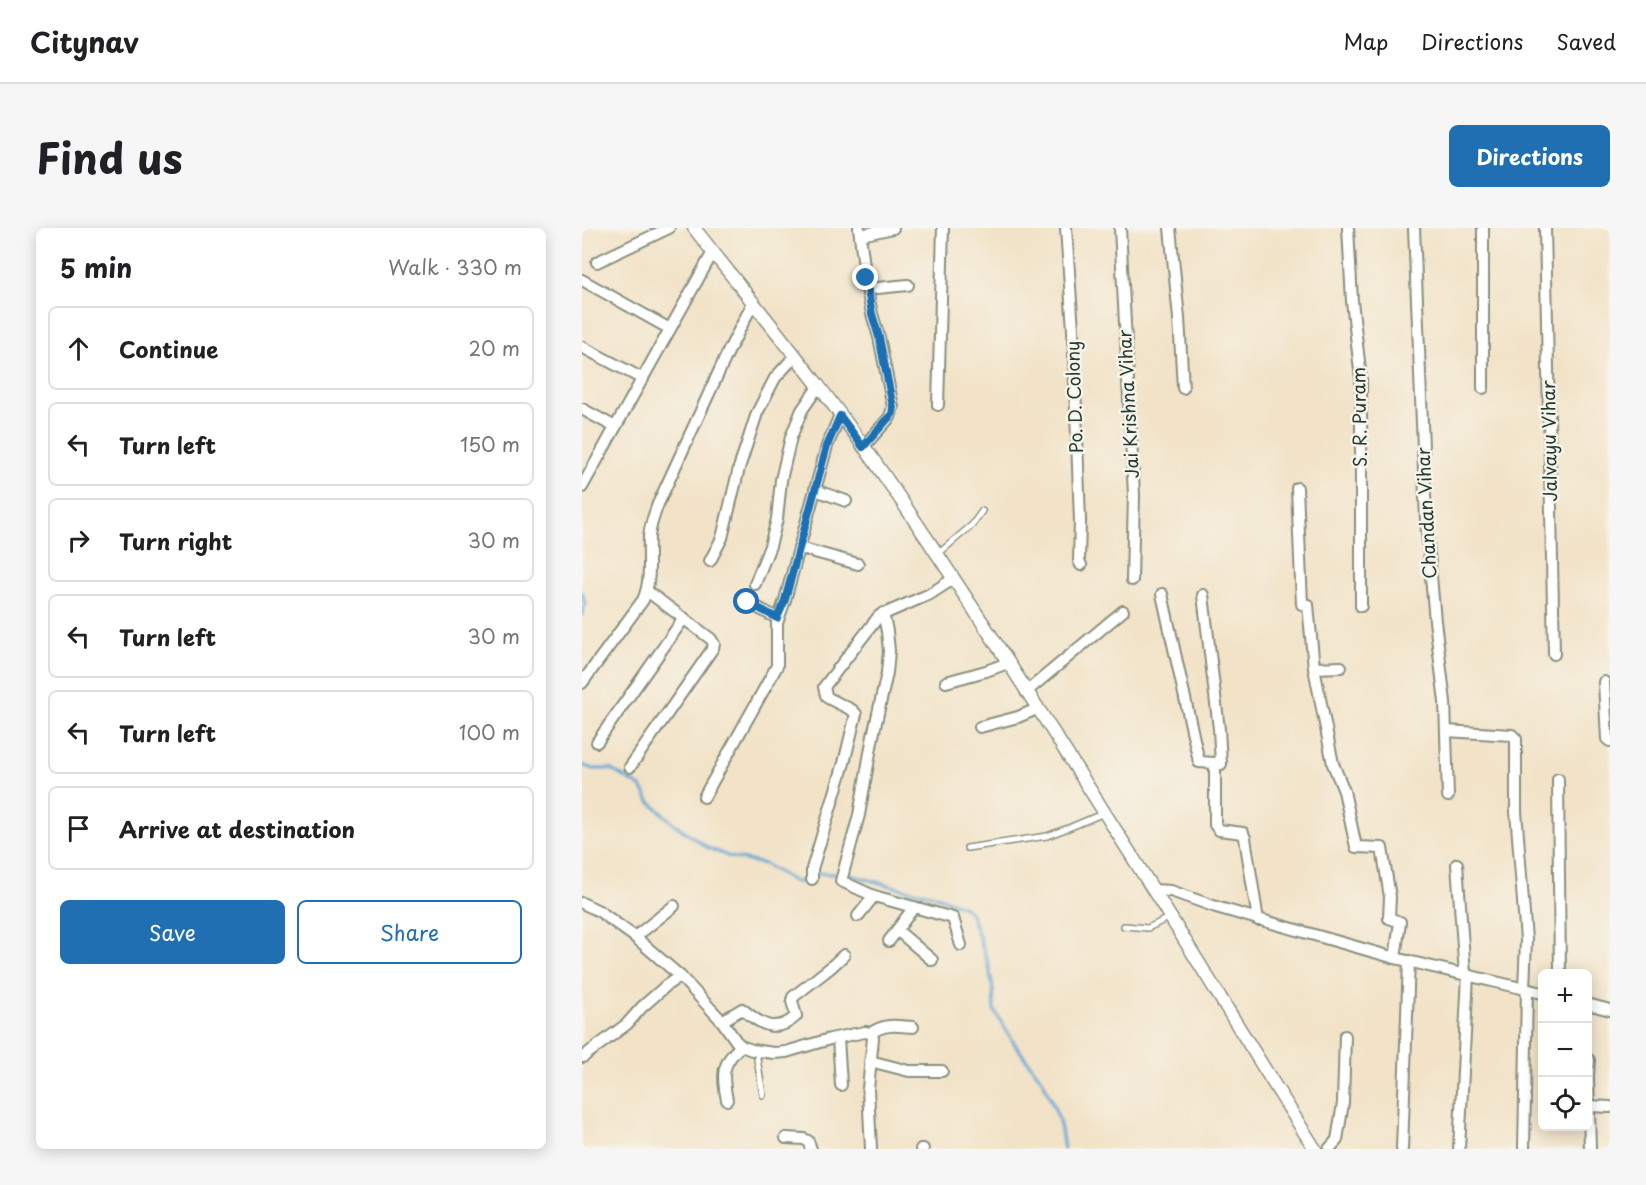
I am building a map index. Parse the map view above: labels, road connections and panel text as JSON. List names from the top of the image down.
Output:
{
  "streets": {
    "street": [
      "Po. D. Colony",
      "Jai Krishna Vihar",
      "S. R. Puram",
      "Jalvayu Vihar",
      "Chandan Vihar"
    ]
  },
  "page": {
    "header": "Citynav",
    "nav": ["Map", "Directions", "Saved"],
    "title": "Find us",
    "buttons": [
      "Directions",
      ["Save", "Share"]
    ],
    "heading": ["5 min", "Walk · 330 m"],
    "list": [
      ["Continue", "20 m"],
      ["Turn left", "150 m"],
      ["Turn right", "30 m"],
      ["Turn left", "30 m"],
      ["Turn left", "100 m"],
      "Arrive at destination"
    ],
    "map_buttons": ["+", "−"]
  }
}
